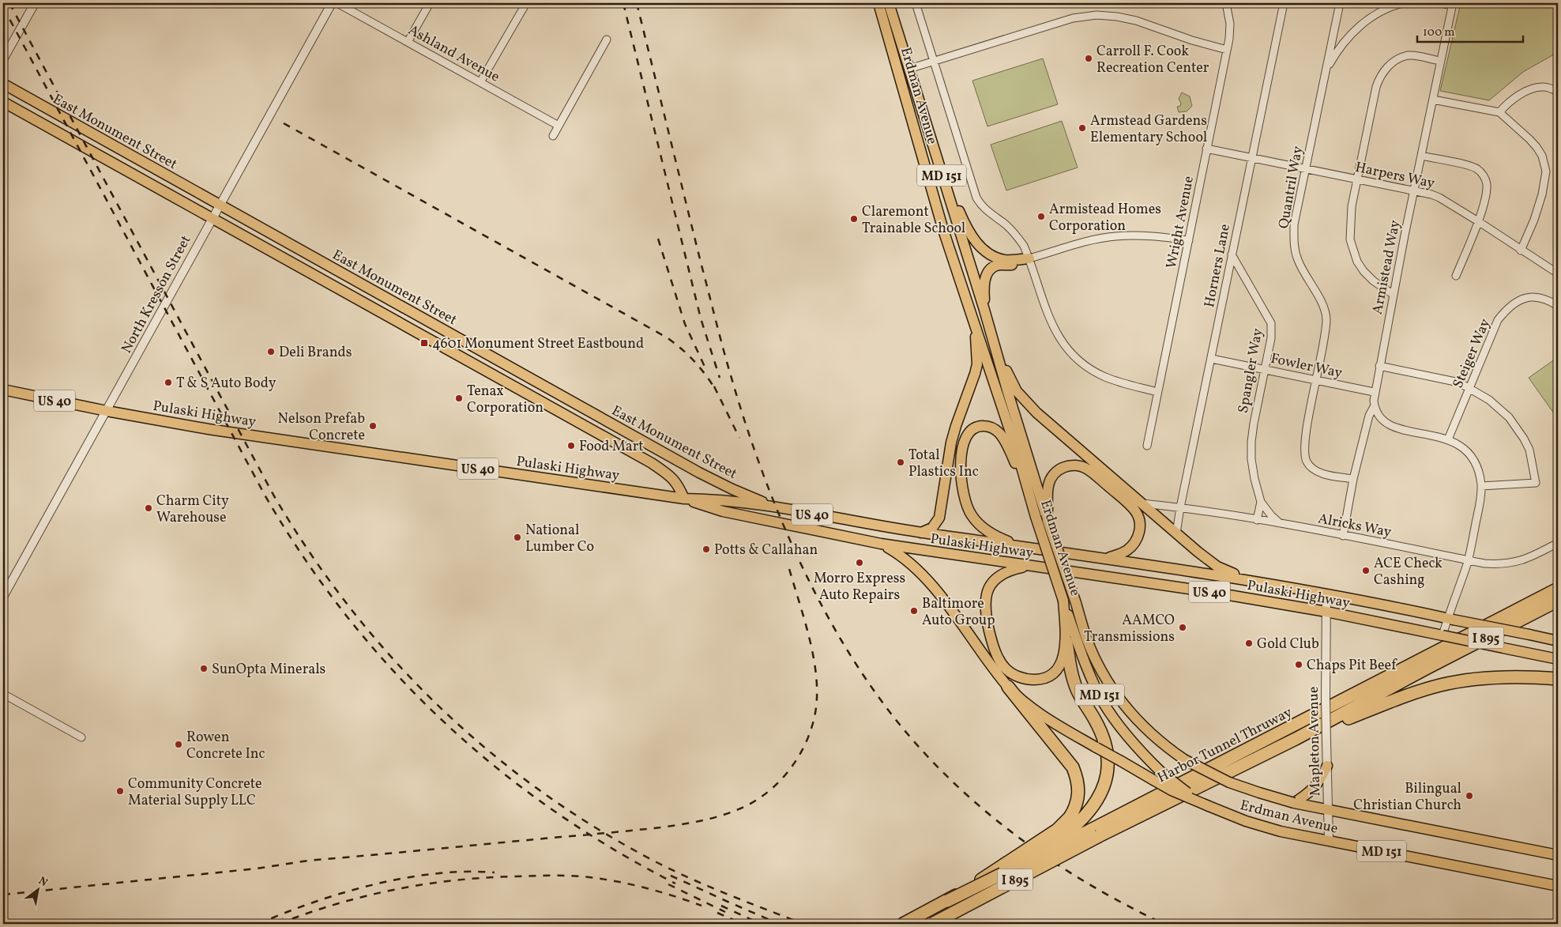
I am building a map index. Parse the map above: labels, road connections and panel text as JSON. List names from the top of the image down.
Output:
{
  "streets": {
    "highway": ["I 895", "Harbor Tunnel Thruway"],
    "main road": [
      "Erdman Avenue",
      "East Monument Street",
      "MD 151",
      "US 40",
      "Pulaski Highway"
    ],
    "street": [
      "Ashland Avenue",
      "Harpers Way",
      "Quantril Way",
      "Wright Avenue",
      "Horners Lane",
      "Armistead Way",
      "North Kresson Street",
      "Steiger Way",
      "Fowler Way",
      "Spangler Way",
      "Alricks Way",
      "Mapleton Avenue"
    ]
  },
  "crossings": [
    ["Erdman Avenue", "Wright Avenue"],
    ["Erdman Avenue", "Mapleton Avenue"],
    ["East Monument Street", "North Kresson Street"],
    ["East Monument Street", "Pulaski Highway"],
    ["Harpers Way", "Quantril Way"],
    ["Harpers Way", "Wright Avenue"],
    ["Harpers Way", "Horners Lane"],
    ["Harpers Way", "Armistead Way"],
    ["Quantril Way", "Armistead Way"],
    ["Quantril Way", "Fowler Way"],
    ["Horners Lane", "Fowler Way"],
    ["Horners Lane", "Spangler Way"],
    ["Horners Lane", "Alricks Way"],
    ["Armistead Way", "Fowler Way"],
    ["Armistead Way", "Alricks Way"],
    ["North Kresson Street", "Pulaski Highway"],
    ["Fowler Way", "Spangler Way"],
    ["Spangler Way", "Alricks Way"],
    ["Pulaski Highway", "Mapleton Avenue"]
  ],
  "places": {
    "other": [
      "Carroll F. Cook Recreation Center",
      "Armstead Gardens Elementary School",
      "Armistead Homes Corporation",
      "Claremont Trainable School",
      "Deli Brands",
      "T & S Auto Body",
      "Tenax Corporation",
      "Nelson Prefab Concrete",
      "Food Mart",
      "Total Plastics Inc",
      "Charm City Warehouse",
      "National Lumber Co",
      "Potts & Callahan",
      "Morro Express Auto Repairs",
      "ACE Check Cashing",
      "Baltimore Auto Group",
      "AAMCO Transmissions",
      "Gold Club",
      "Chaps Pit Beef",
      "SunOpta Minerals",
      "Rowen Concrete Inc",
      "Community Concrete Material Supply LLC",
      "Bilingual Christian Church"
    ],
    "transit": ["4601 Monument Street Eastbound"]
  },
  "scale_bar": "100 m",
  "north": "top right"
}
